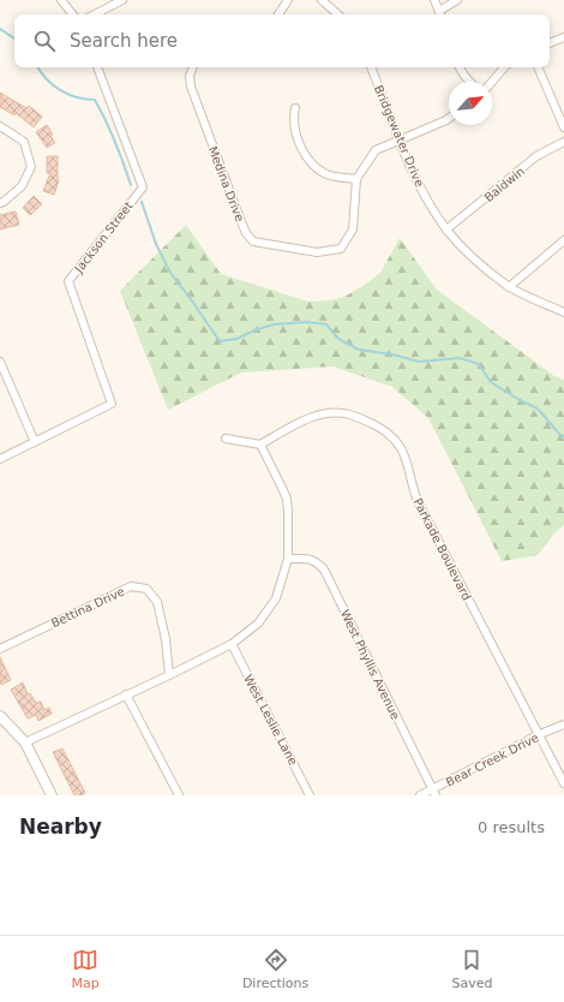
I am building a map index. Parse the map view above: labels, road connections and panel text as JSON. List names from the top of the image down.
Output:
{
  "streets": {
    "street": [
      "Bridgewater Drive",
      "Medina Drive",
      "Baldwin",
      "Jackson Street",
      "Parkade Boulevard",
      "Bettina Drive",
      "West Phyllis Avenue",
      "West Leslie Lane",
      "Bear Creek Drive"
    ]
  },
  "crossings": [
    ["Bridgewater Drive", "Baldwin"],
    ["Parkade Boulevard", "Bear Creek Drive"],
    ["West Phyllis Avenue", "Bear Creek Drive"]
  ],
  "north": "top right",
  "page": {
    "search": "Search here",
    "heading": ["Nearby", "0 results"],
    "nav": ["Map", "Directions", "Saved"]
  }
}
